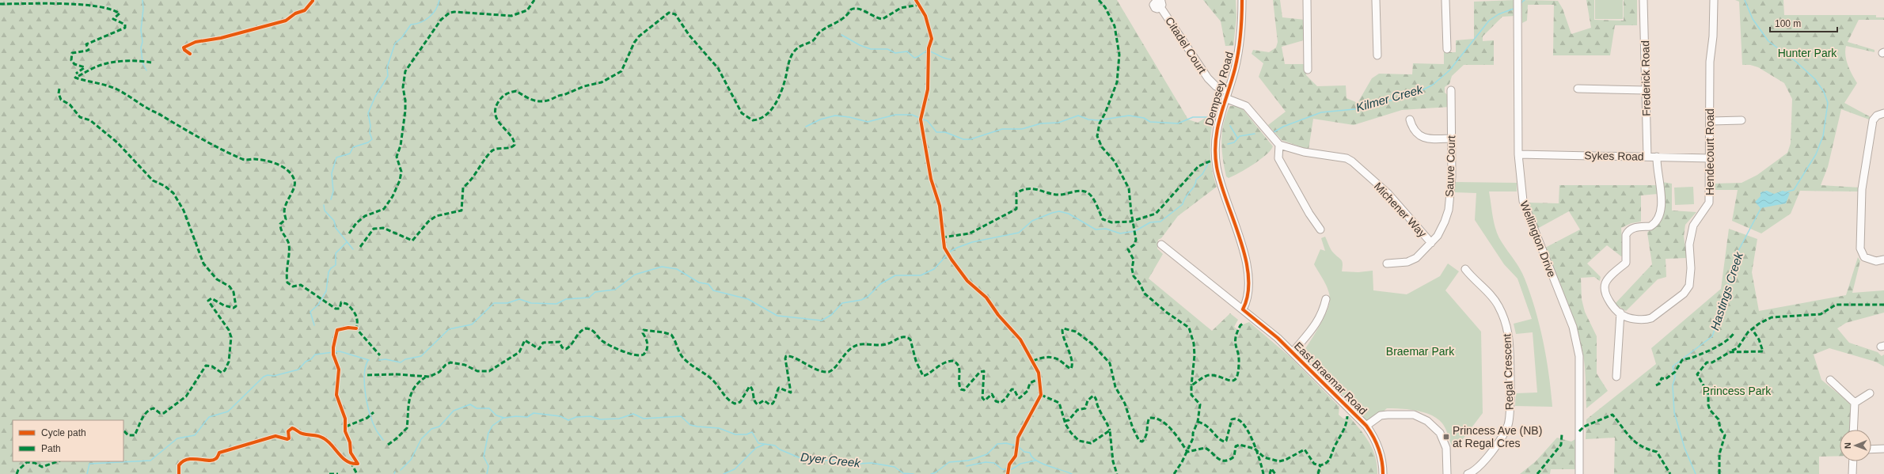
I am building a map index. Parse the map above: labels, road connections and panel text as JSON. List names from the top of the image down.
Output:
{
  "streets": {
    "street": [
      "Citadel Court",
      "Frederick Road",
      "Dempsey Road",
      "Hendecourt Road",
      "Sykes Road",
      "Sauve Court",
      "Michener Way",
      "Wellington Drive",
      "Regal Crescent",
      "East Braemar Road"
    ]
  },
  "crossings": [
    ["Citadel Court", "Dempsey Road"],
    ["Frederick Road", "Sykes Road"],
    ["Dempsey Road", "East Braemar Road"],
    ["Hendecourt Road", "Sykes Road"],
    ["Sykes Road", "Wellington Drive"],
    ["Sauve Court", "Michener Way"]
  ],
  "water": ["Kilmer Creek", "Hastings Creek", "Dyer Creek"],
  "parks": ["Hunter Park", "Braemar Park", "Princess Park"],
  "places": {
    "transit": ["Princess Ave (NB) at Regal Cres"]
  },
  "legend": ["Cycle path", "Path"],
  "scale_bar": "100 m",
  "north": "left"
}
